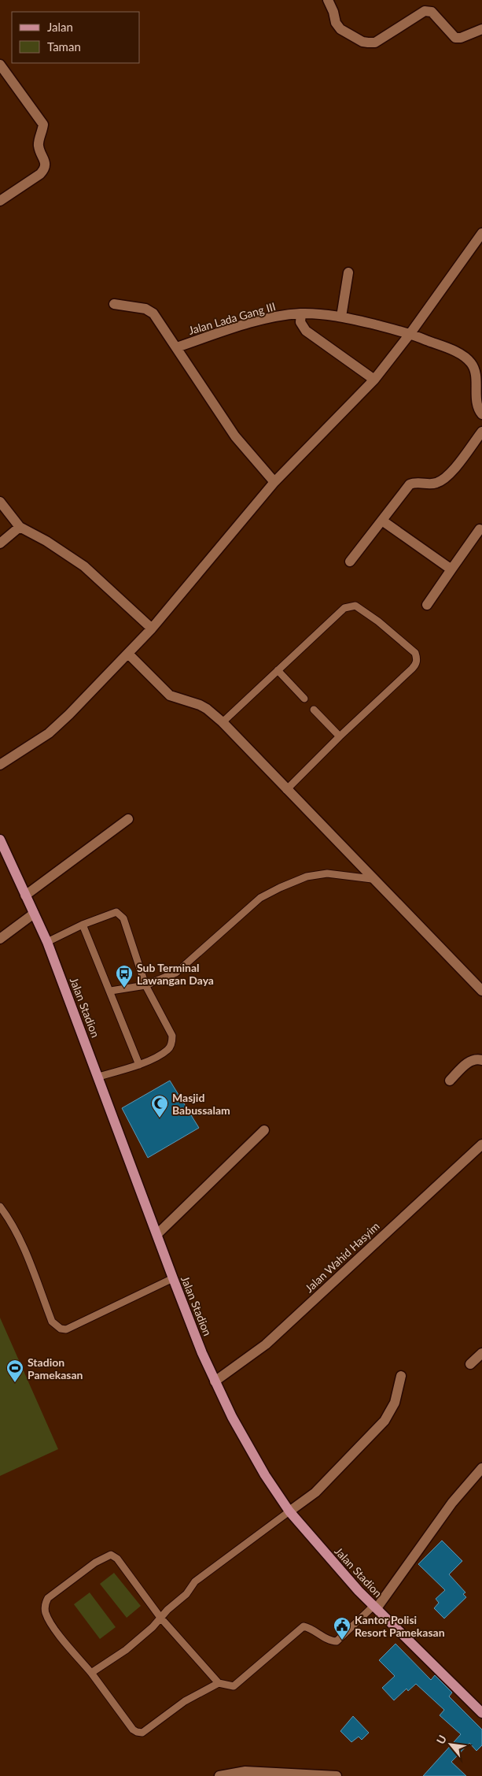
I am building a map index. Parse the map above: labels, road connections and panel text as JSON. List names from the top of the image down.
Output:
{
  "streets": {
    "main road": ["Jalan Stadion"],
    "street": ["Jalan Lada Gang III", "Jalan Wahid Hasyim"]
  },
  "crossings": [
    ["Jalan Stadion", "Jalan Wahid Hasyim"]
  ],
  "places": {
    "bus stop": ["Sub Terminal Lawangan Daya"],
    "mosque": ["Masjid Babussalam"],
    "sports": ["Stadion Pamekasan"],
    "public building": ["Kantor Polisi Resort Pamekasan"]
  },
  "legend": ["Jalan", "Taman"],
  "north": "top left"
}
